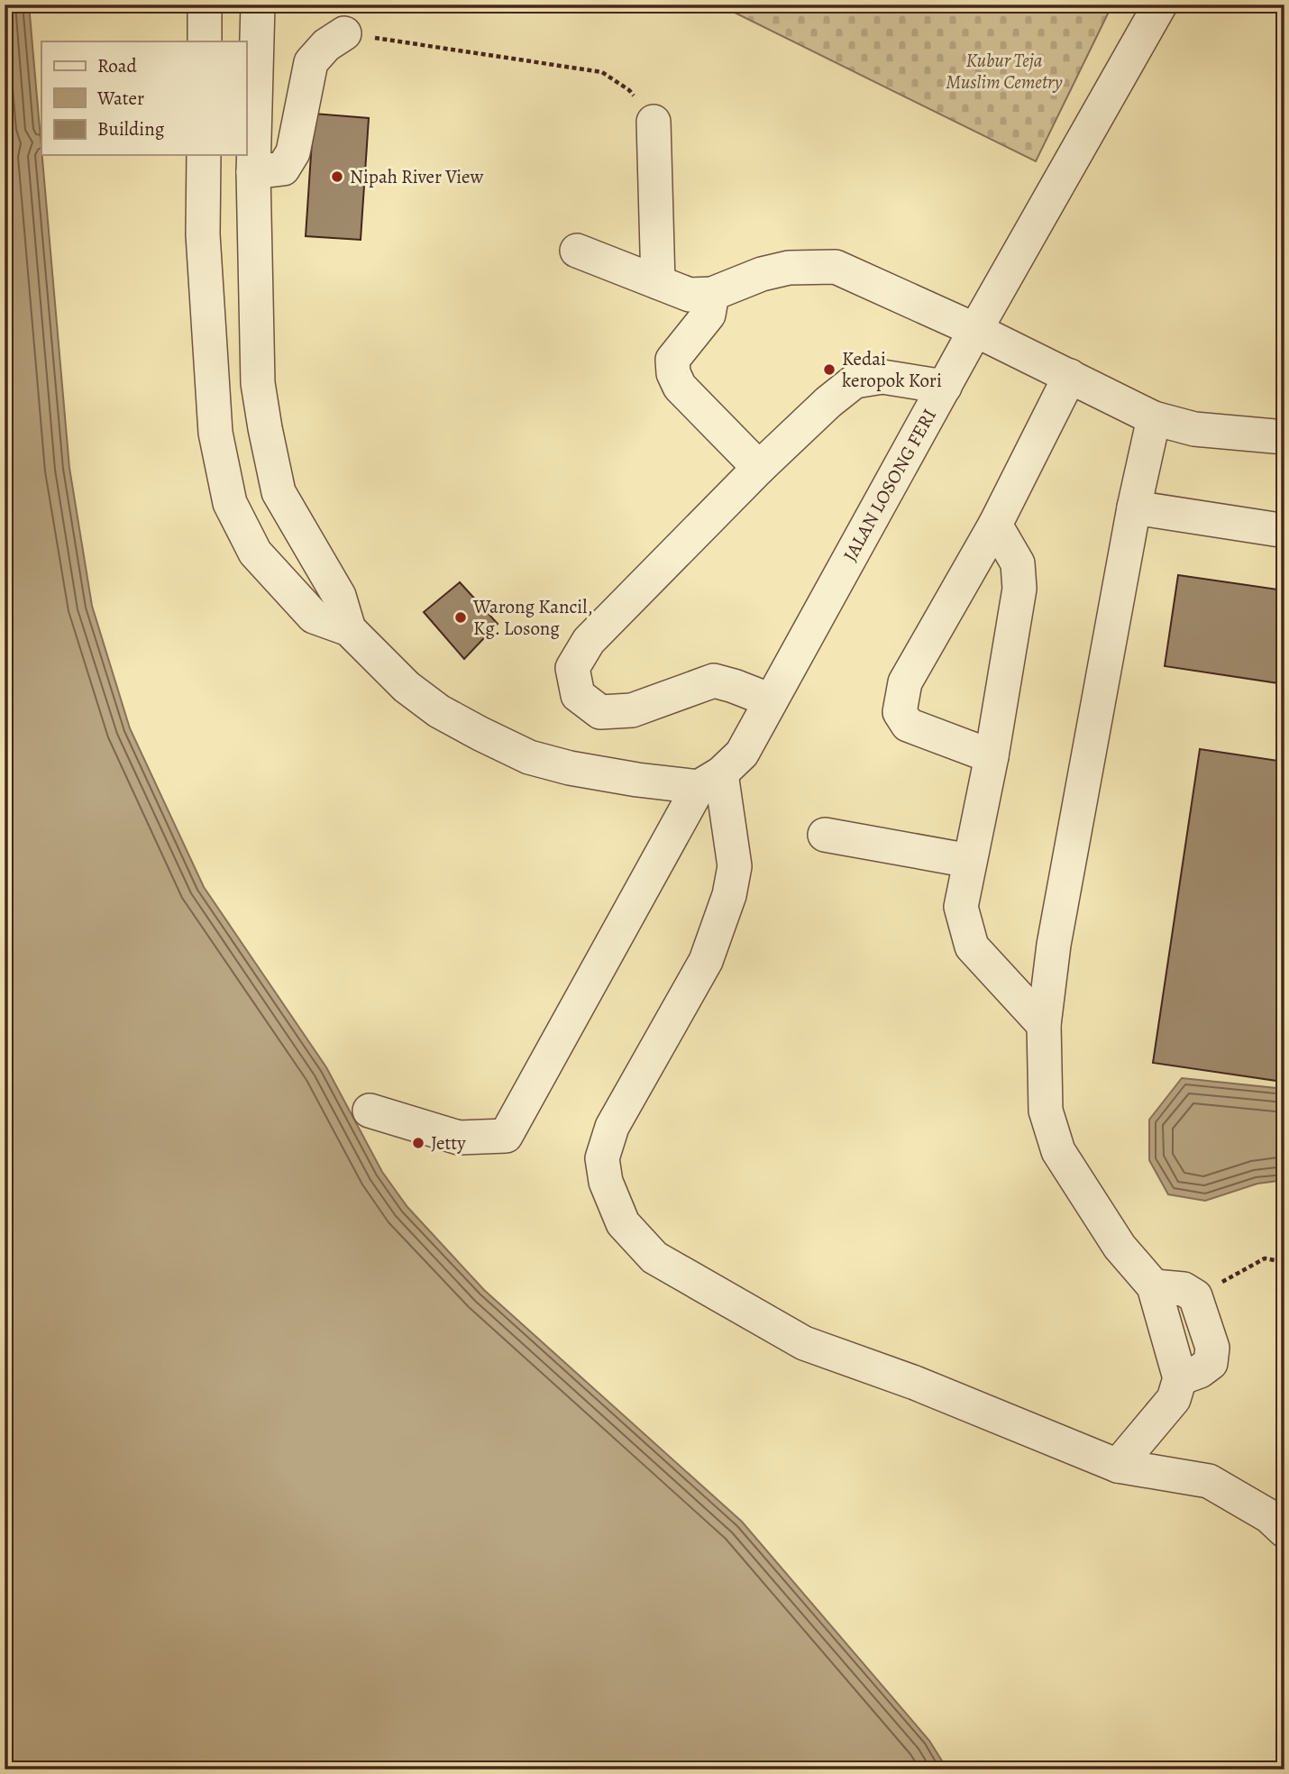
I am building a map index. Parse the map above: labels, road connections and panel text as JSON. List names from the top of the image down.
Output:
{
  "streets": {
    "street": ["JALAN LOSONG FERI"]
  },
  "parks": ["Kubur Teja Muslim Cemetry"],
  "places": [
    "Nipah River View",
    "Kedai keropok Kori",
    "Warong Kancil, Kg. Losong",
    "Jetty"
  ],
  "legend": ["Road", "Water", "Building"]
}
